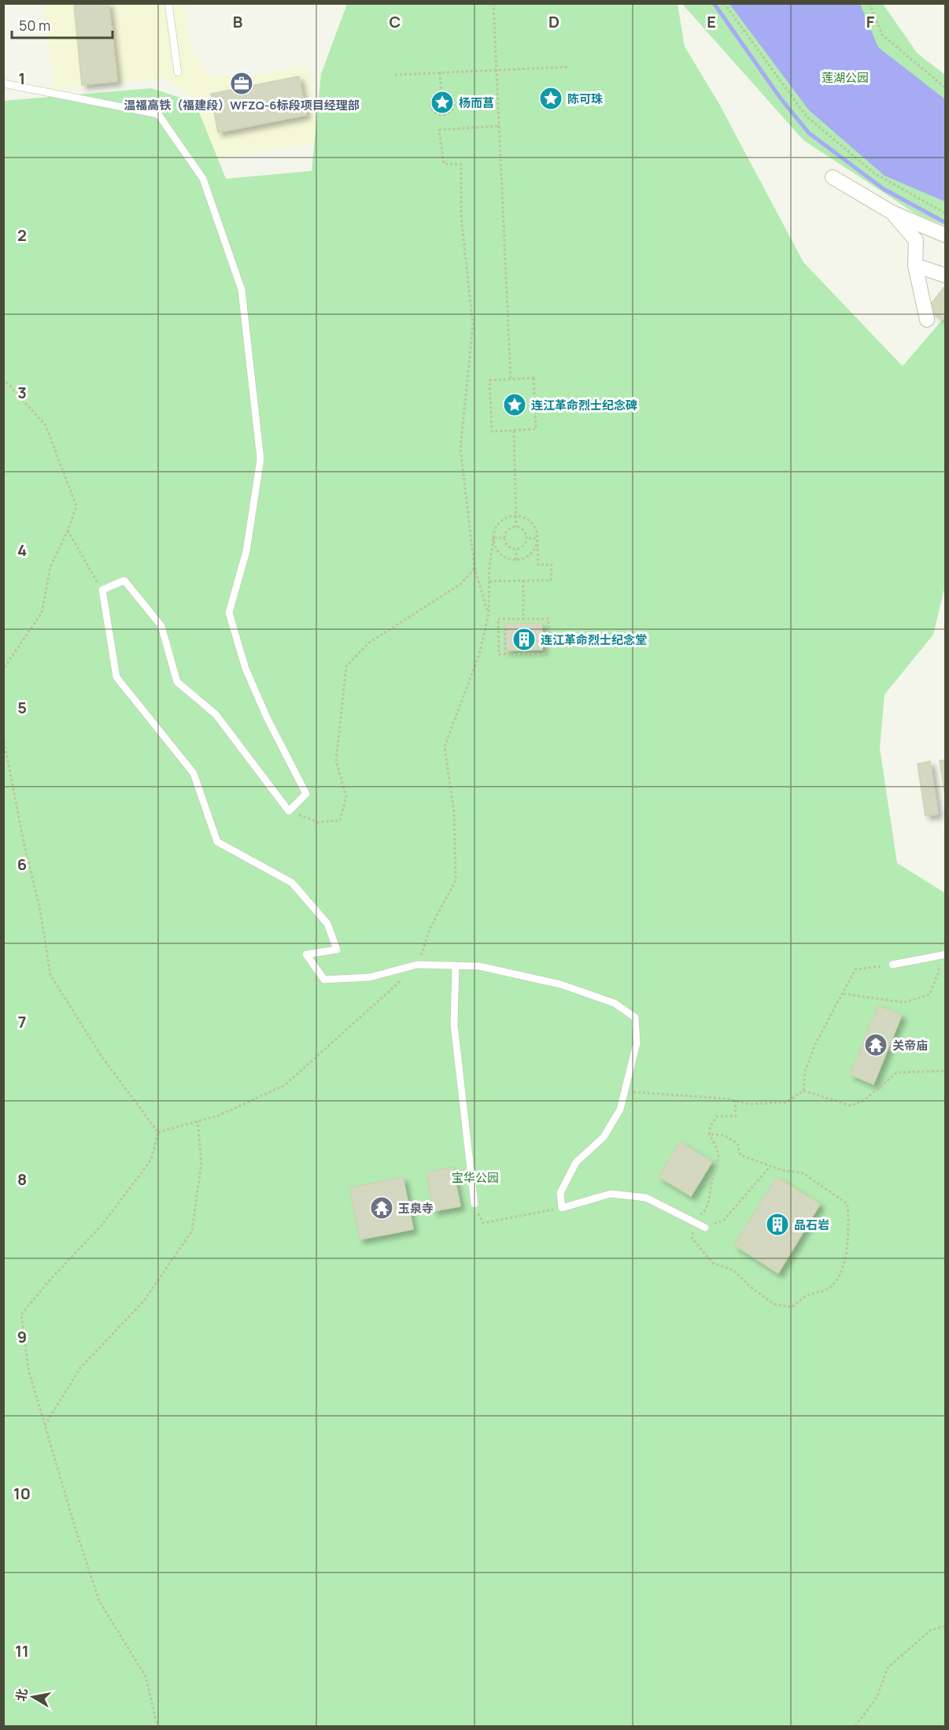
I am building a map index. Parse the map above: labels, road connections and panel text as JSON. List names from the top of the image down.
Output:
{
  "parks": ["莲湖公园", "宝华公园"],
  "places": {
    "office": ["温福高铁（福建段）WFZQ-6标段项目经理部"],
    "place": ["陈可珠", "杨而菖", "连江革命烈士纪念碑"],
    "building": ["连江革命烈士纪念堂", "品石岩"],
    "temple": ["关帝庙", "玉泉寺"]
  },
  "scale_bar": "50 m",
  "north": "left",
  "grid": {
    "columns": [
      "B",
      "C",
      "D",
      "E",
      "F"
    ],
    "rows": [
      "1",
      "2",
      "3",
      "4",
      "5",
      "6",
      "7",
      "8",
      "9",
      "10",
      "11"
    ]
  }
}
